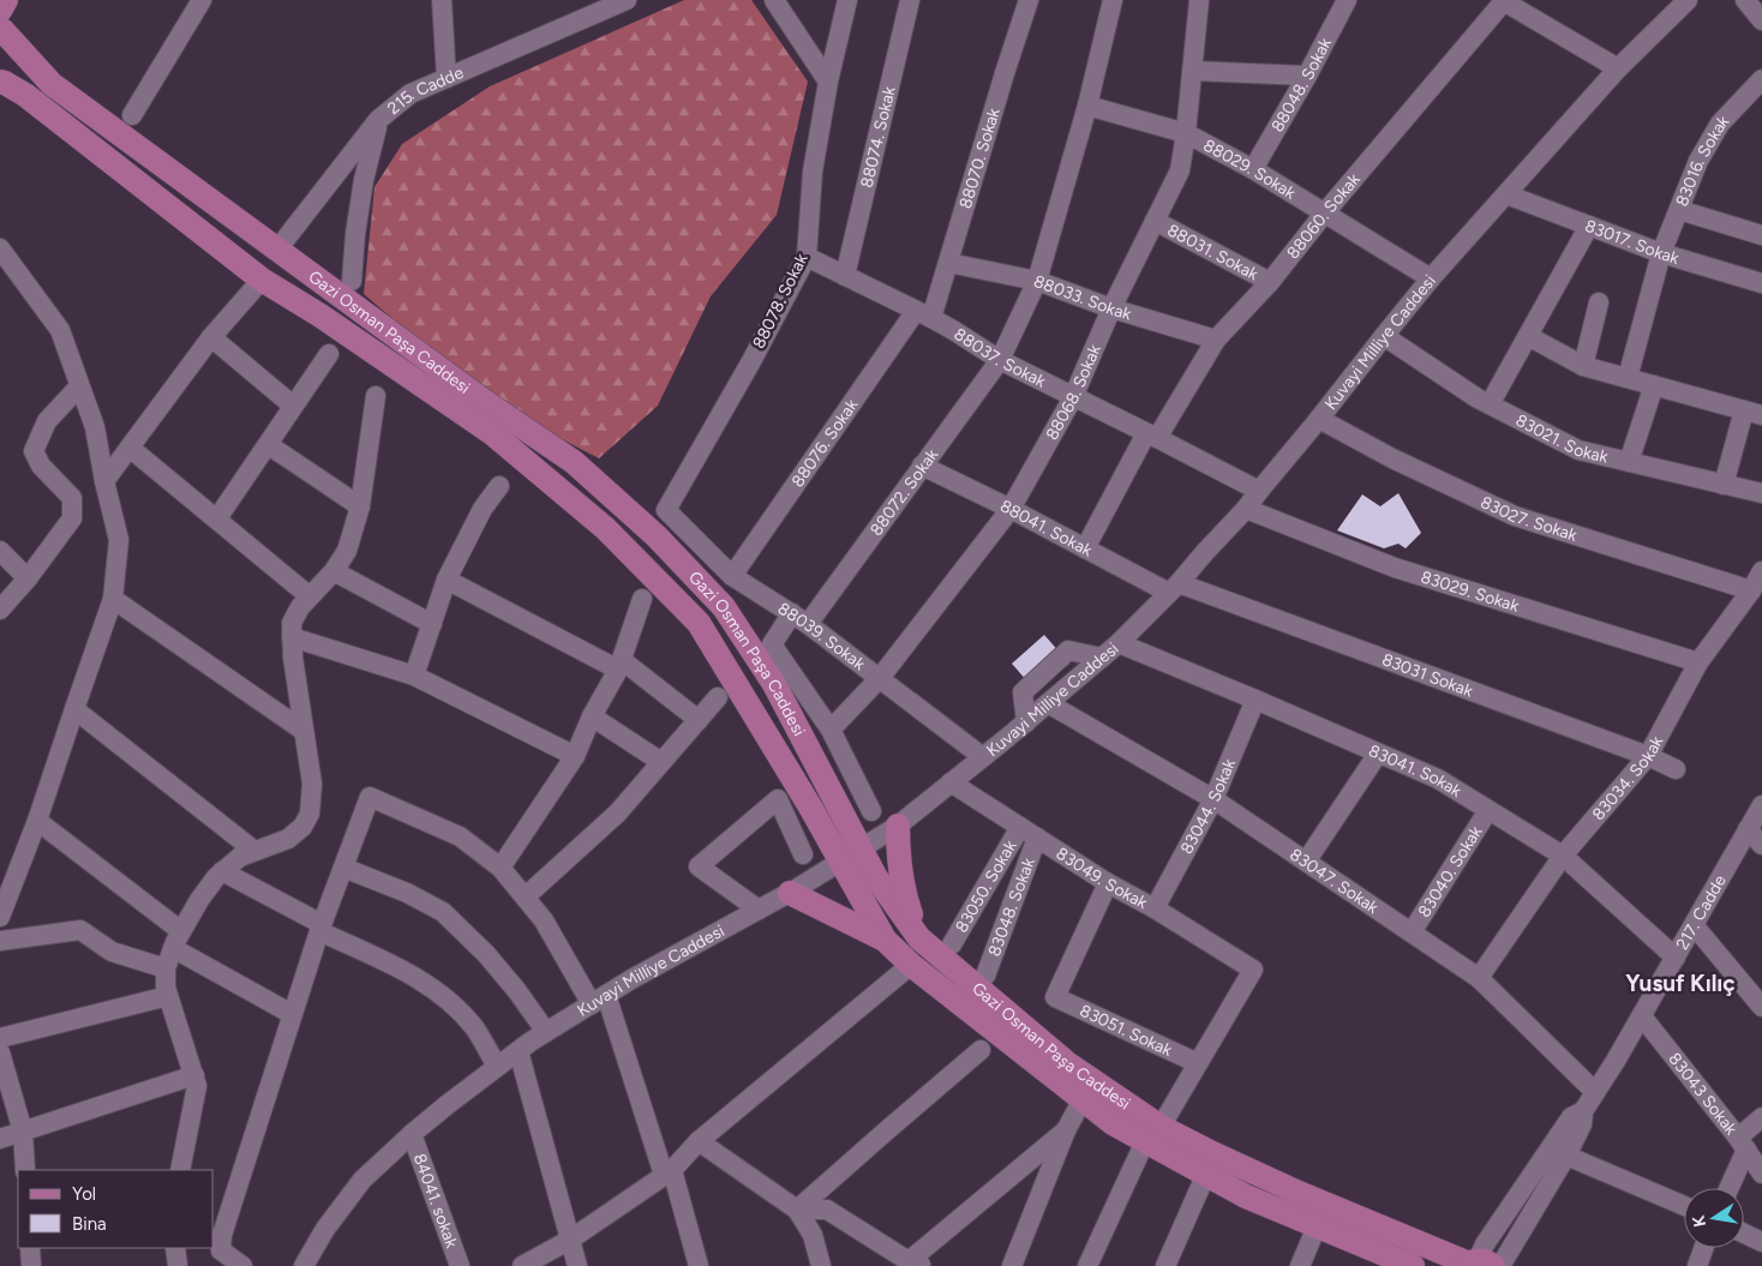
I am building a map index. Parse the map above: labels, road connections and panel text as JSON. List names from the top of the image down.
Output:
{
  "streets": {
    "main road": ["Gazi Osman Paşa Caddesi"],
    "street": [
      "88048. Sokak",
      "215. Cadde",
      "88074. Sokak",
      "88070. Sokak",
      "83016. Sokak",
      "88029. Sokak",
      "88060. Sokak",
      "83017. Sokak",
      "88031. Sokak",
      "88033. Sokak",
      "88078. Sokak",
      "Kuvayi Milliye Caddesi",
      "88037. Sokak",
      "88068. Sokak",
      "83021. Sokak",
      "88076. Sokak",
      "88072. Sokak",
      "83027. Sokak",
      "88041. Sokak",
      "83029. Sokak",
      "88039. Sokak",
      "83031 Sokak",
      "83041. Sokak",
      "83034. Sokak",
      "83044. Sokak",
      "83040. Sokak",
      "83049. Sokak",
      "83047. Sokak",
      "83050. Sokak",
      "83048. Sokak",
      "217. Cadde",
      "83051. Sokak",
      "83043 Sokak",
      "84041. sokak"
    ]
  },
  "crossings": [
    ["88048. Sokak", "88029. Sokak"],
    ["215. Cadde", "Gazi Osman Paşa Caddesi"],
    ["88074. Sokak", "88037. Sokak"],
    ["88070. Sokak", "88033. Sokak"],
    ["88070. Sokak", "88037. Sokak"],
    ["88070. Sokak", "88076. Sokak"],
    ["83016. Sokak", "83017. Sokak"],
    ["88029. Sokak", "88060. Sokak"],
    ["88029. Sokak", "Kuvayi Milliye Caddesi"],
    ["88029. Sokak", "88068. Sokak"],
    ["88060. Sokak", "88031. Sokak"],
    ["88060. Sokak", "88033. Sokak"],
    ["88060. Sokak", "88037. Sokak"],
    ["88060. Sokak", "88041. Sokak"],
    ["83017. Sokak", "Kuvayi Milliye Caddesi"],
    ["88031. Sokak", "88068. Sokak"],
    ["88033. Sokak", "88068. Sokak"],
    ["88078. Sokak", "88037. Sokak"],
    ["88078. Sokak", "88039. Sokak"],
    ["Gazi Osman Paşa Caddesi", "Kuvayi Milliye Caddesi"],
    ["Gazi Osman Paşa Caddesi", "217. Cadde"],
    ["Kuvayi Milliye Caddesi", "88037. Sokak"],
    ["Kuvayi Milliye Caddesi", "83021. Sokak"],
    ["Kuvayi Milliye Caddesi", "83027. Sokak"],
    ["Kuvayi Milliye Caddesi", "88041. Sokak"],
    ["Kuvayi Milliye Caddesi", "83029. Sokak"],
    ["Kuvayi Milliye Caddesi", "88039. Sokak"],
    ["Kuvayi Milliye Caddesi", "83031 Sokak"],
    ["Kuvayi Milliye Caddesi", "83041. Sokak"],
    ["Kuvayi Milliye Caddesi", "83049. Sokak"],
    ["Kuvayi Milliye Caddesi", "83047. Sokak"],
    ["Kuvayi Milliye Caddesi", "84041. sokak"],
    ["88037. Sokak", "88068. Sokak"],
    ["88037. Sokak", "88076. Sokak"],
    ["88037. Sokak", "88072. Sokak"],
    ["88068. Sokak", "88072. Sokak"],
    ["88068. Sokak", "88041. Sokak"],
    ["88068. Sokak", "88039. Sokak"],
    ["88076. Sokak", "88039. Sokak"],
    ["88072. Sokak", "88041. Sokak"],
    ["88072. Sokak", "88039. Sokak"],
    ["83027. Sokak", "83034. Sokak"],
    ["88041. Sokak", "83031 Sokak"],
    ["83029. Sokak", "83034. Sokak"],
    ["83031 Sokak", "83034. Sokak"],
    ["83041. Sokak", "83034. Sokak"],
    ["83041. Sokak", "83044. Sokak"],
    ["83041. Sokak", "83040. Sokak"],
    ["83041. Sokak", "217. Cadde"],
    ["83034. Sokak", "83047. Sokak"],
    ["83044. Sokak", "83049. Sokak"],
    ["83044. Sokak", "83047. Sokak"],
    ["83040. Sokak", "83047. Sokak"],
    ["83049. Sokak", "83050. Sokak"],
    ["83049. Sokak", "83048. Sokak"],
    ["83049. Sokak", "83051. Sokak"],
    ["83047. Sokak", "217. Cadde"],
    ["217. Cadde", "83043 Sokak"]
  ],
  "districts": ["Yusuf Kılıç"],
  "legend": ["Yol", "Bina"],
  "north": "left"
}
